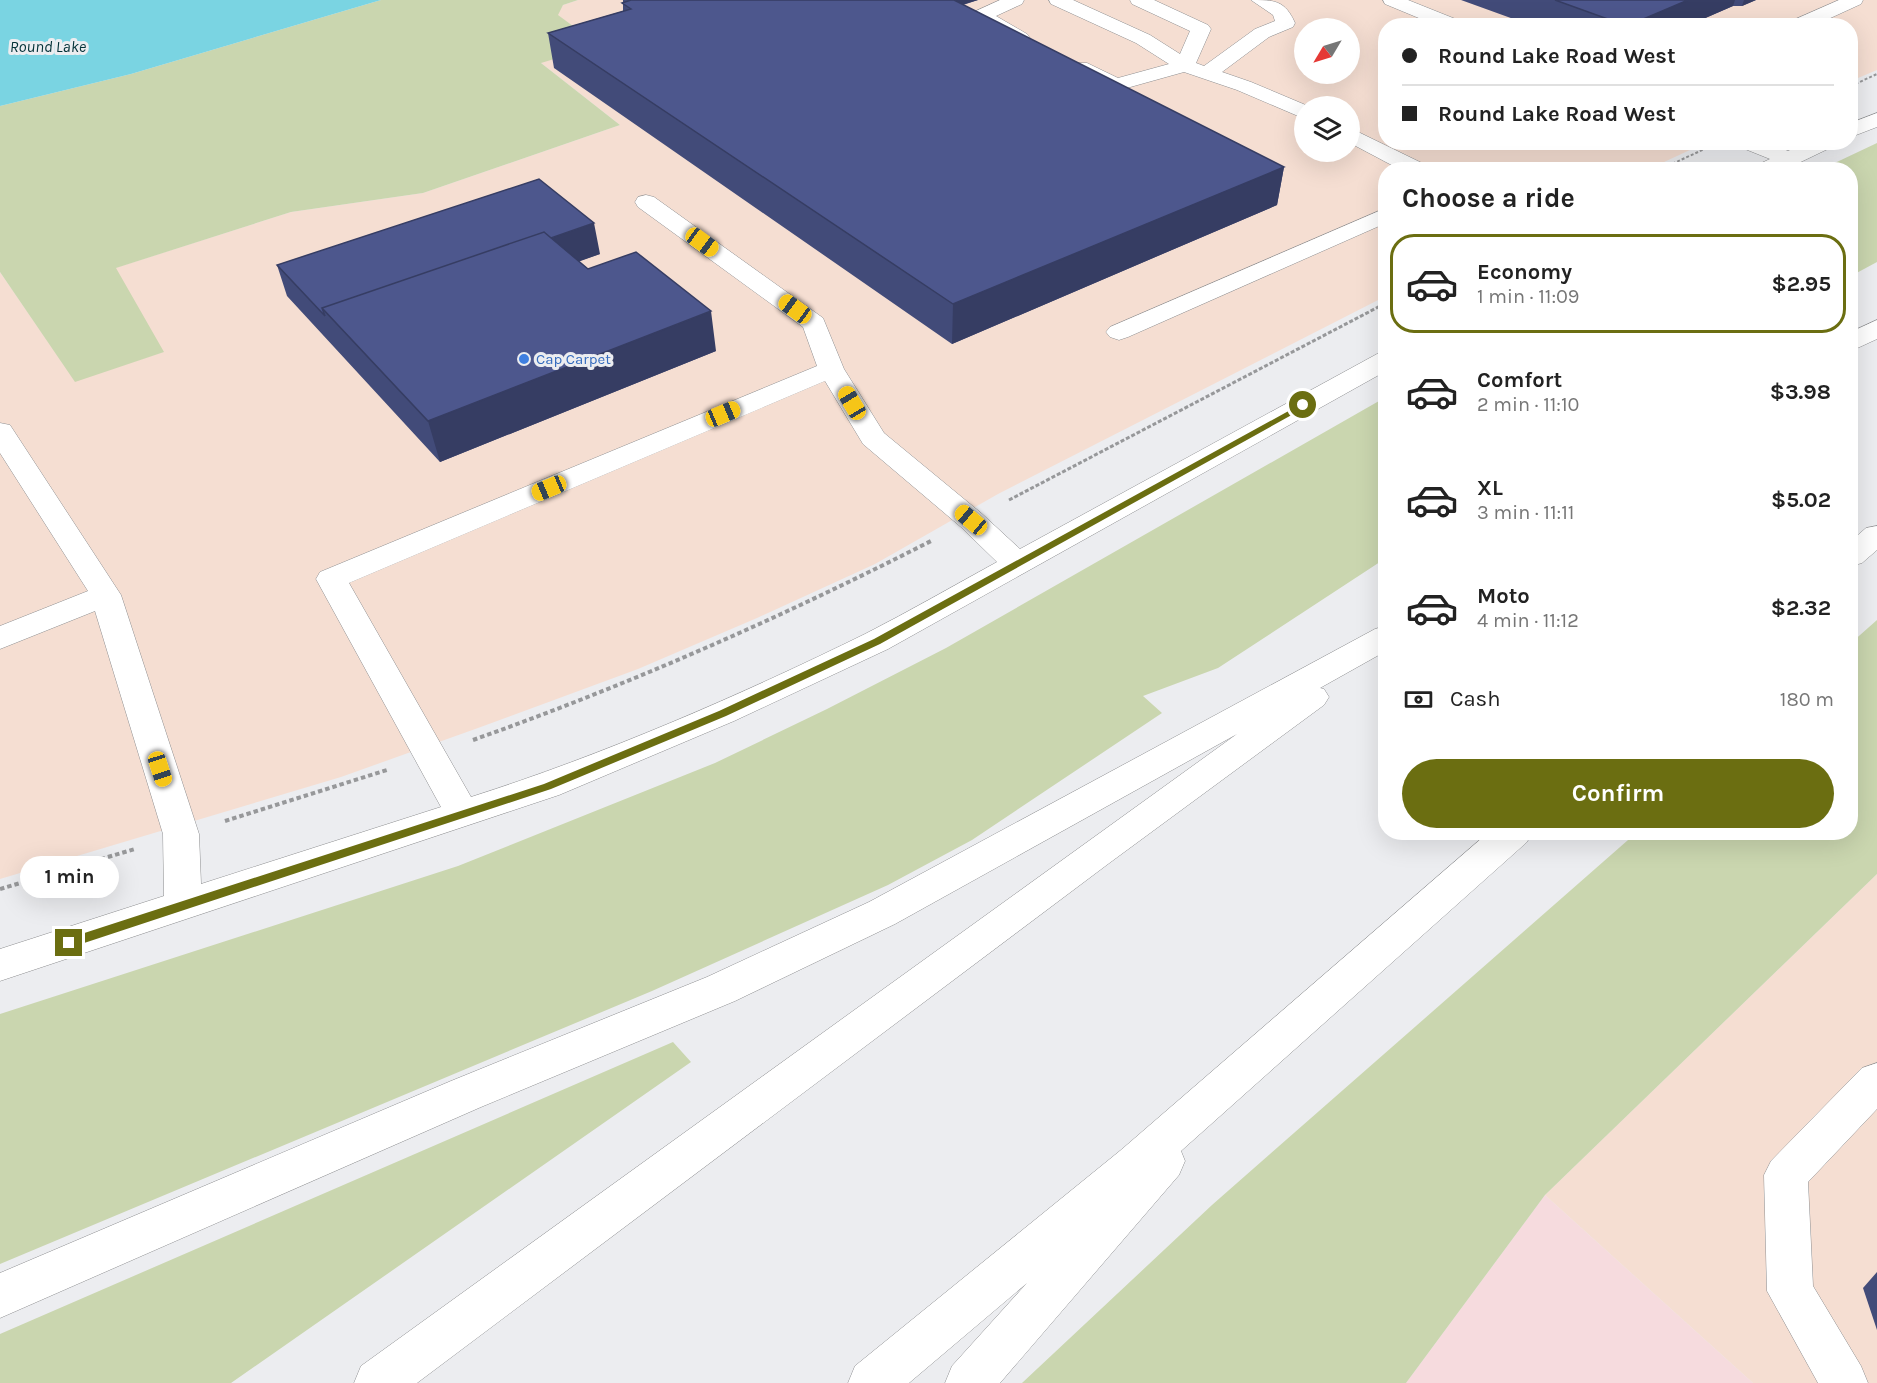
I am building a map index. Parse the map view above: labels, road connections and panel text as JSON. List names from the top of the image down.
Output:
{
  "water": ["Round Lake"],
  "places": ["Cap Carpet"],
  "north": "bottom left",
  "page": {
    "banner": ["Round Lake Road West", "Round Lake Road West"],
    "heading": "Choose a ride",
    "list": [
      {
        "name": "Economy",
        "note": "1 min · 11:09",
        "value": "$2.95"
      },
      {
        "name": "Comfort",
        "note": "2 min · 11:10",
        "value": "$3.98"
      },
      {
        "name": "XL",
        "note": "3 min · 11:11",
        "value": "$5.02"
      },
      {
        "name": "Moto",
        "note": "4 min · 11:12",
        "value": "$2.32"
      }
    ],
    "pay": ["Cash", "180 m"],
    "buttons": "Confirm",
    "bubble": "1 min"
  }
}
